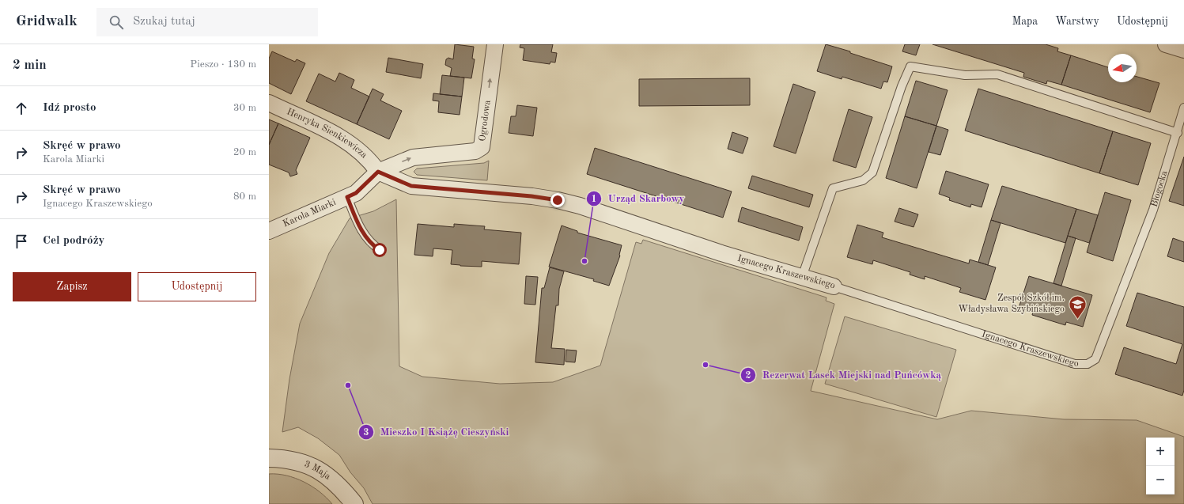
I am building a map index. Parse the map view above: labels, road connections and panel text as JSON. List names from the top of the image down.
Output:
{
  "streets": {
    "street": [
      "Ogrodowa",
      "Henryka Sienkiewicza",
      "Karola Miarki",
      "Ignacego Kraszewskiego",
      "3 Maja"
    ],
    "lane": ["Błogocka"]
  },
  "crossings": [
    ["Ogrodowa", "Henryka Sienkiewicza"],
    ["Ogrodowa", "Karola Miarki"],
    ["Ogrodowa", "Ignacego Kraszewskiego"],
    ["Henryka Sienkiewicza", "Karola Miarki"],
    ["Henryka Sienkiewicza", "Ignacego Kraszewskiego"],
    ["Błogocka", "Ignacego Kraszewskiego"],
    ["Karola Miarki", "Ignacego Kraszewskiego"]
  ],
  "one_way": ["Ogrodowa"],
  "places": {
    "other": ["Urząd Skarbowy", "Rezerwat Lasek Miejski nad Puńcówką", "Mieszko I Książę Cieszyński"],
    "school or university": ["Zespół Szkół im. Władysława Szybińskiego"]
  },
  "north": "left",
  "page": {
    "header": "Gridwalk",
    "search": "Szukaj tutaj",
    "nav": ["Mapa", "Warstwy", "Udostępnij"],
    "heading": ["2 min", "Pieszo · 130 m"],
    "list": [
      ["Idź prosto", "30 m"],
      ["Skręć w prawo", "Karola Miarki", "20 m"],
      ["Skręć w prawo", "Ignacego Kraszewskiego", "80 m"],
      "Cel podróży"
    ],
    "buttons": ["Zapisz", "Udostępnij"],
    "map_buttons": ["+", "−"]
  }
}
